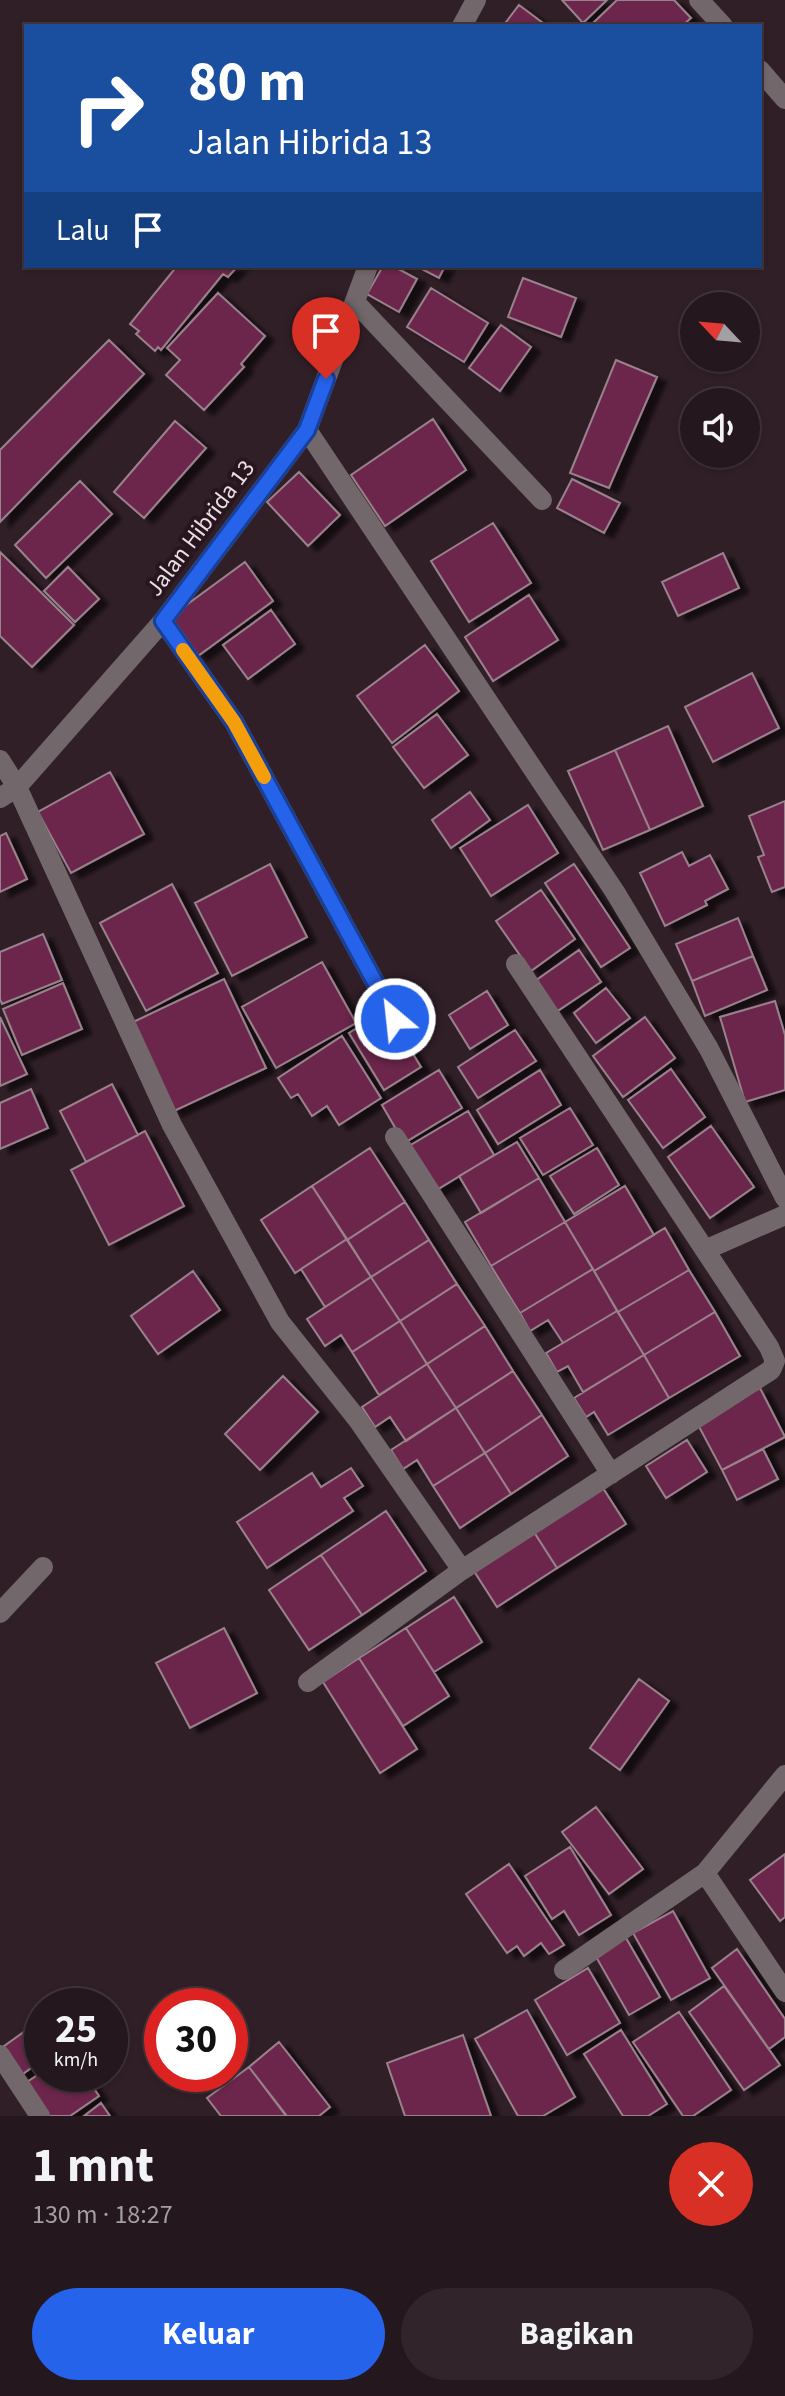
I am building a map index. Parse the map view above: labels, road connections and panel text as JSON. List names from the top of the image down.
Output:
{
  "streets": {
    "street": ["Jalan Hibrida 13"]
  },
  "north": "top left",
  "page": {
    "turn": ["80 m", "Jalan Hibrida 13"],
    "then": "Lalu",
    "speed": "25 km/h",
    "limit": "30",
    "heading": ["1 mnt", "130 m · 18:27"],
    "buttons": ["Keluar", "Bagikan"]
  }
}
